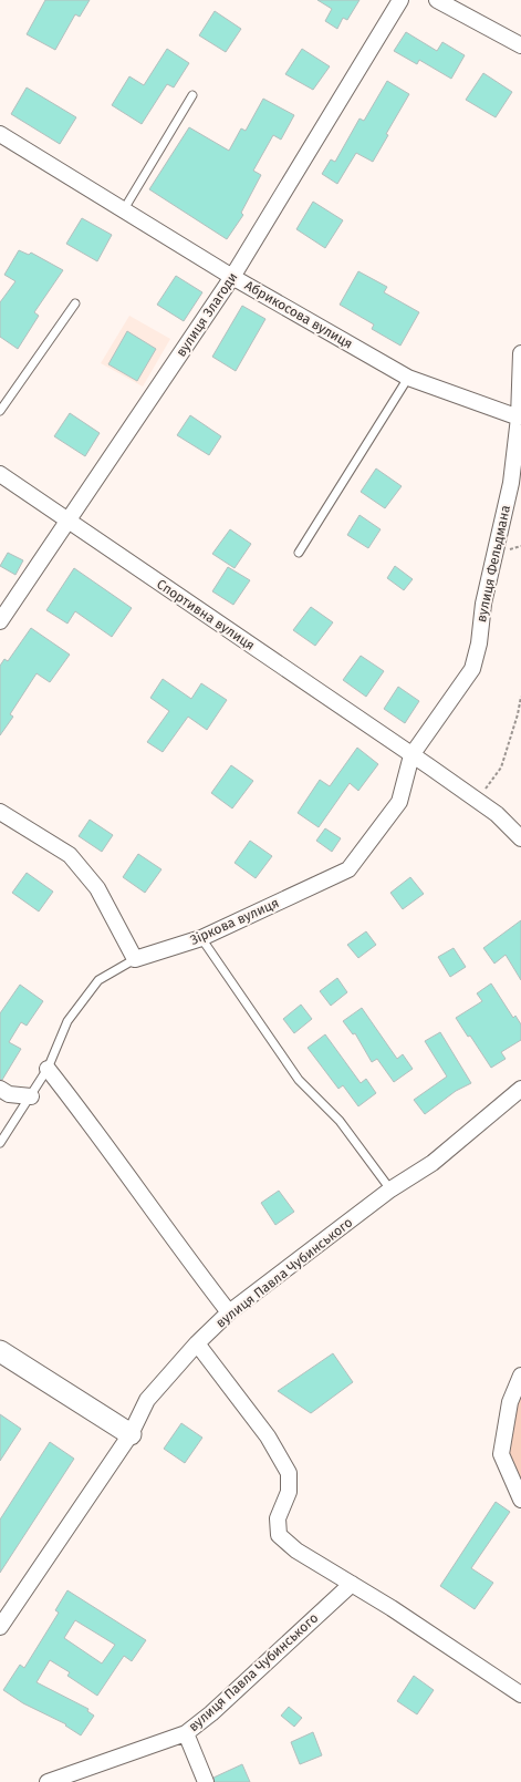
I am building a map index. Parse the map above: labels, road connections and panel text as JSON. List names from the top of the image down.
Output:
{
  "streets": {
    "street": [
      "вулиця Злагоди",
      "Абрикосова вулиця",
      "вулиця Фельдмана",
      "Спортивна вулиця",
      "Зіркова вулиця",
      "вулиця Павла Чубинського"
    ]
  },
  "crossings": [
    ["вулиця Злагоди", "Абрикосова вулиця"],
    ["вулиця Злагоди", "Спортивна вулиця"],
    ["Абрикосова вулиця", "вулиця Фельдмана"],
    ["вулиця Фельдмана", "Спортивна вулиця"],
    ["вулиця Фельдмана", "Зіркова вулиця"],
    ["Спортивна вулиця", "Зіркова вулиця"]
  ]
}
